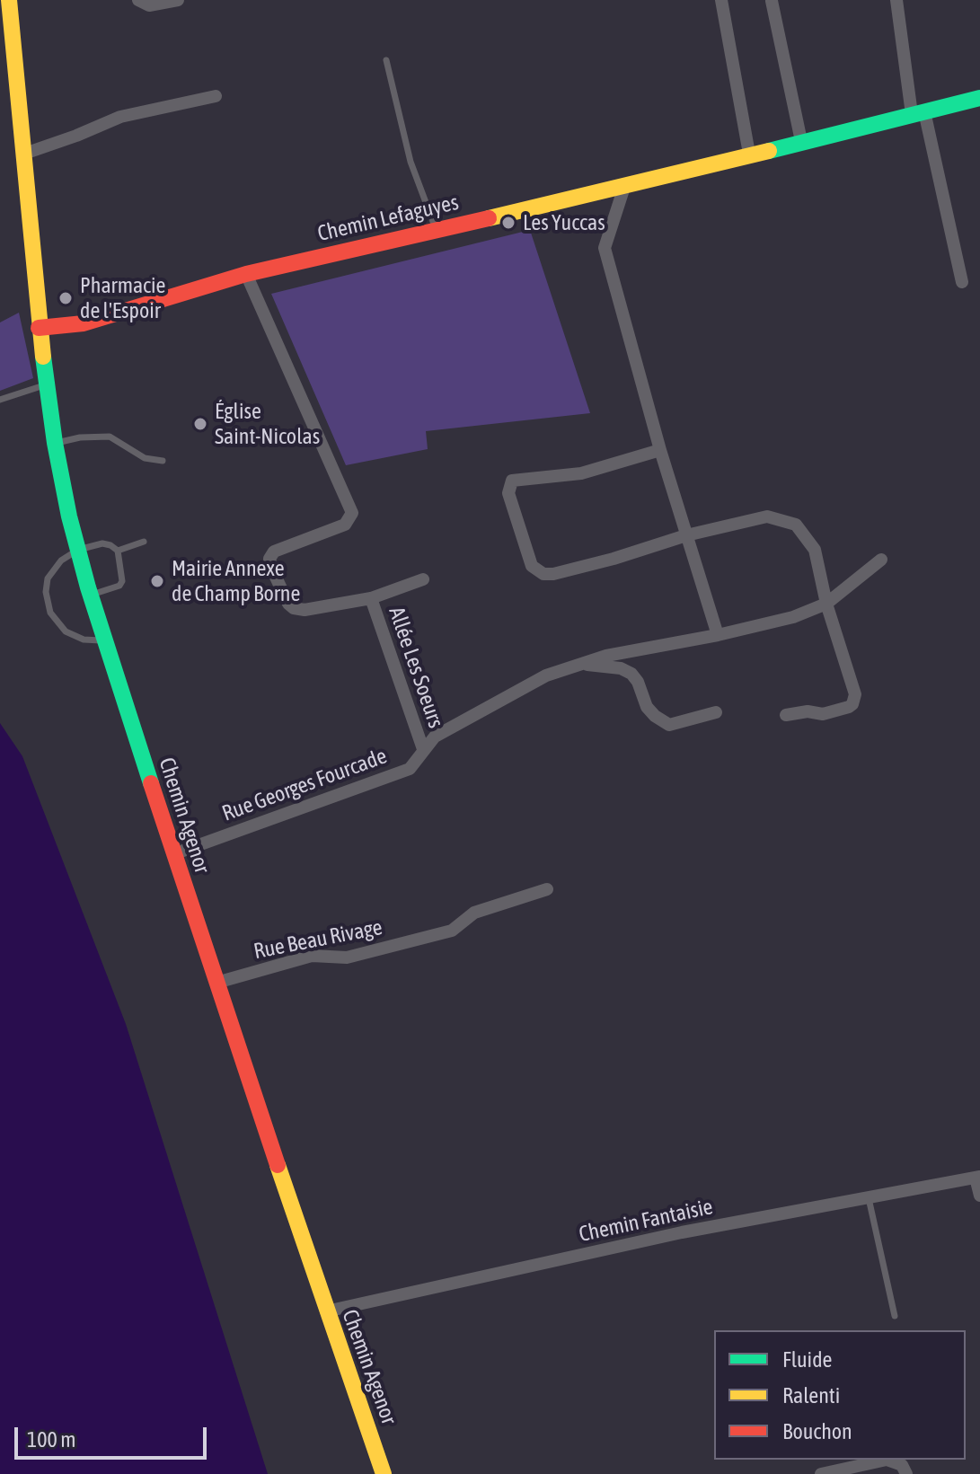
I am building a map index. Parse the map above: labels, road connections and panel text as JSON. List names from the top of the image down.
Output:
{
  "streets": {
    "main road": ["Chemin Lefaguyes", "Chemin Agenor"],
    "street": [
      "Allée Les Soeurs",
      "Rue Georges Fourcade",
      "Rue Beau Rivage",
      "Chemin Fantaisie"
    ]
  },
  "crossings": [
    ["Chemin Lefaguyes", "Allée Les Soeurs"],
    ["Chemin Lefaguyes", "Chemin Agenor"],
    ["Allée Les Soeurs", "Rue Georges Fourcade"],
    ["Rue Georges Fourcade", "Chemin Agenor"],
    ["Chemin Agenor", "Rue Beau Rivage"],
    ["Chemin Agenor", "Chemin Fantaisie"]
  ],
  "places": [
    "Les Yuccas",
    "Pharmacie de l'Espoir",
    "Église Saint-Nicolas",
    "Mairie Annexe de Champ Borne"
  ],
  "legend": ["Fluide", "Ralenti", "Bouchon"],
  "scale_bar": "100 m"
}
